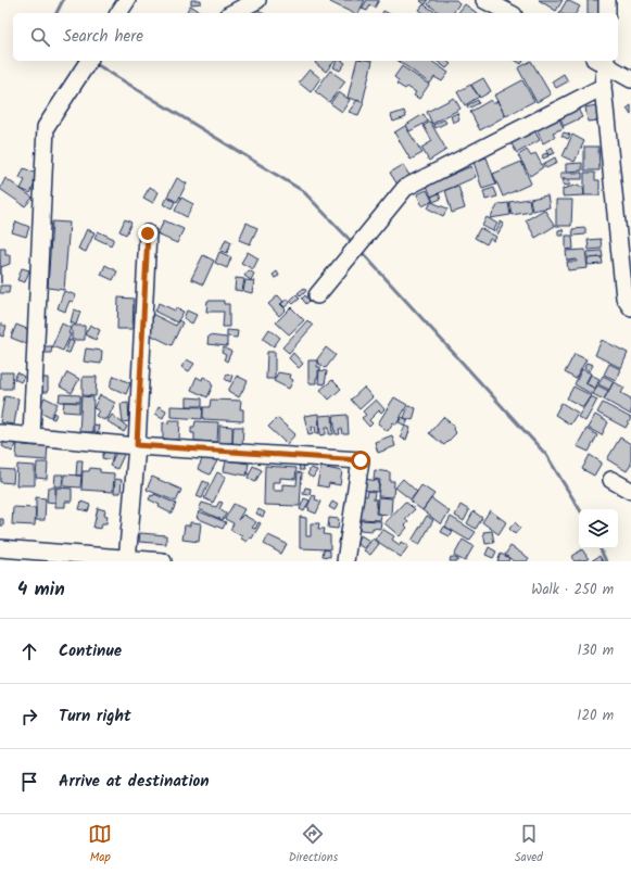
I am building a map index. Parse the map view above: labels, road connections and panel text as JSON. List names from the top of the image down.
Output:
{
  "page": {
    "search": "Search here",
    "heading": ["4 min", "Walk · 250 m"],
    "list": [
      ["Continue", "130 m"],
      ["Turn right", "120 m"],
      "Arrive at destination"
    ],
    "nav": ["Map", "Directions", "Saved"]
  }
}
